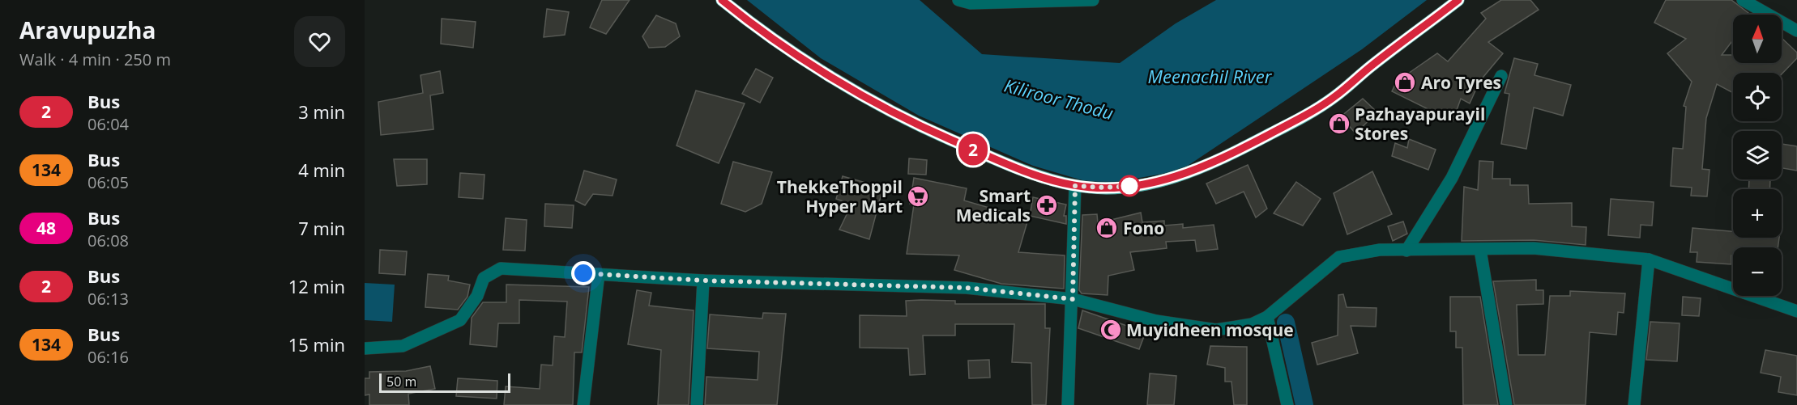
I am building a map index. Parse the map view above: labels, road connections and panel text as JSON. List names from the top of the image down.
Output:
{
  "water": ["Meenachil River", "Kiliroor Thodu"],
  "places": {
    "shop": ["Aro Tyres", "Pazhayapurayil Stores", "Fono"],
    "supermarket": ["ThekkeThoppil Hyper Mart"],
    "pharmacy": ["Smart Medicals"],
    "mosque": ["Muyidheen mosque"]
  },
  "lines": ["bus line 2"],
  "scale_bar": "50 m",
  "north": "top",
  "page": {
    "heading": ["Aravupuzha", "Walk · 4 min · 250 m"],
    "on_map": "2",
    "map_buttons": ["+", "−"],
    "list": [
      {
        "mark": "2",
        "name": "Bus",
        "note": "06:04",
        "value": "3 min"
      },
      {
        "mark": "134",
        "name": "Bus",
        "note": "06:05",
        "value": "4 min"
      },
      {
        "mark": "48",
        "name": "Bus",
        "note": "06:08",
        "value": "7 min"
      },
      {
        "mark": "2",
        "name": "Bus",
        "note": "06:13",
        "value": "12 min"
      },
      {
        "mark": "134",
        "name": "Bus",
        "note": "06:16",
        "value": "15 min"
      }
    ],
    "scale": "50 m"
  }
}
